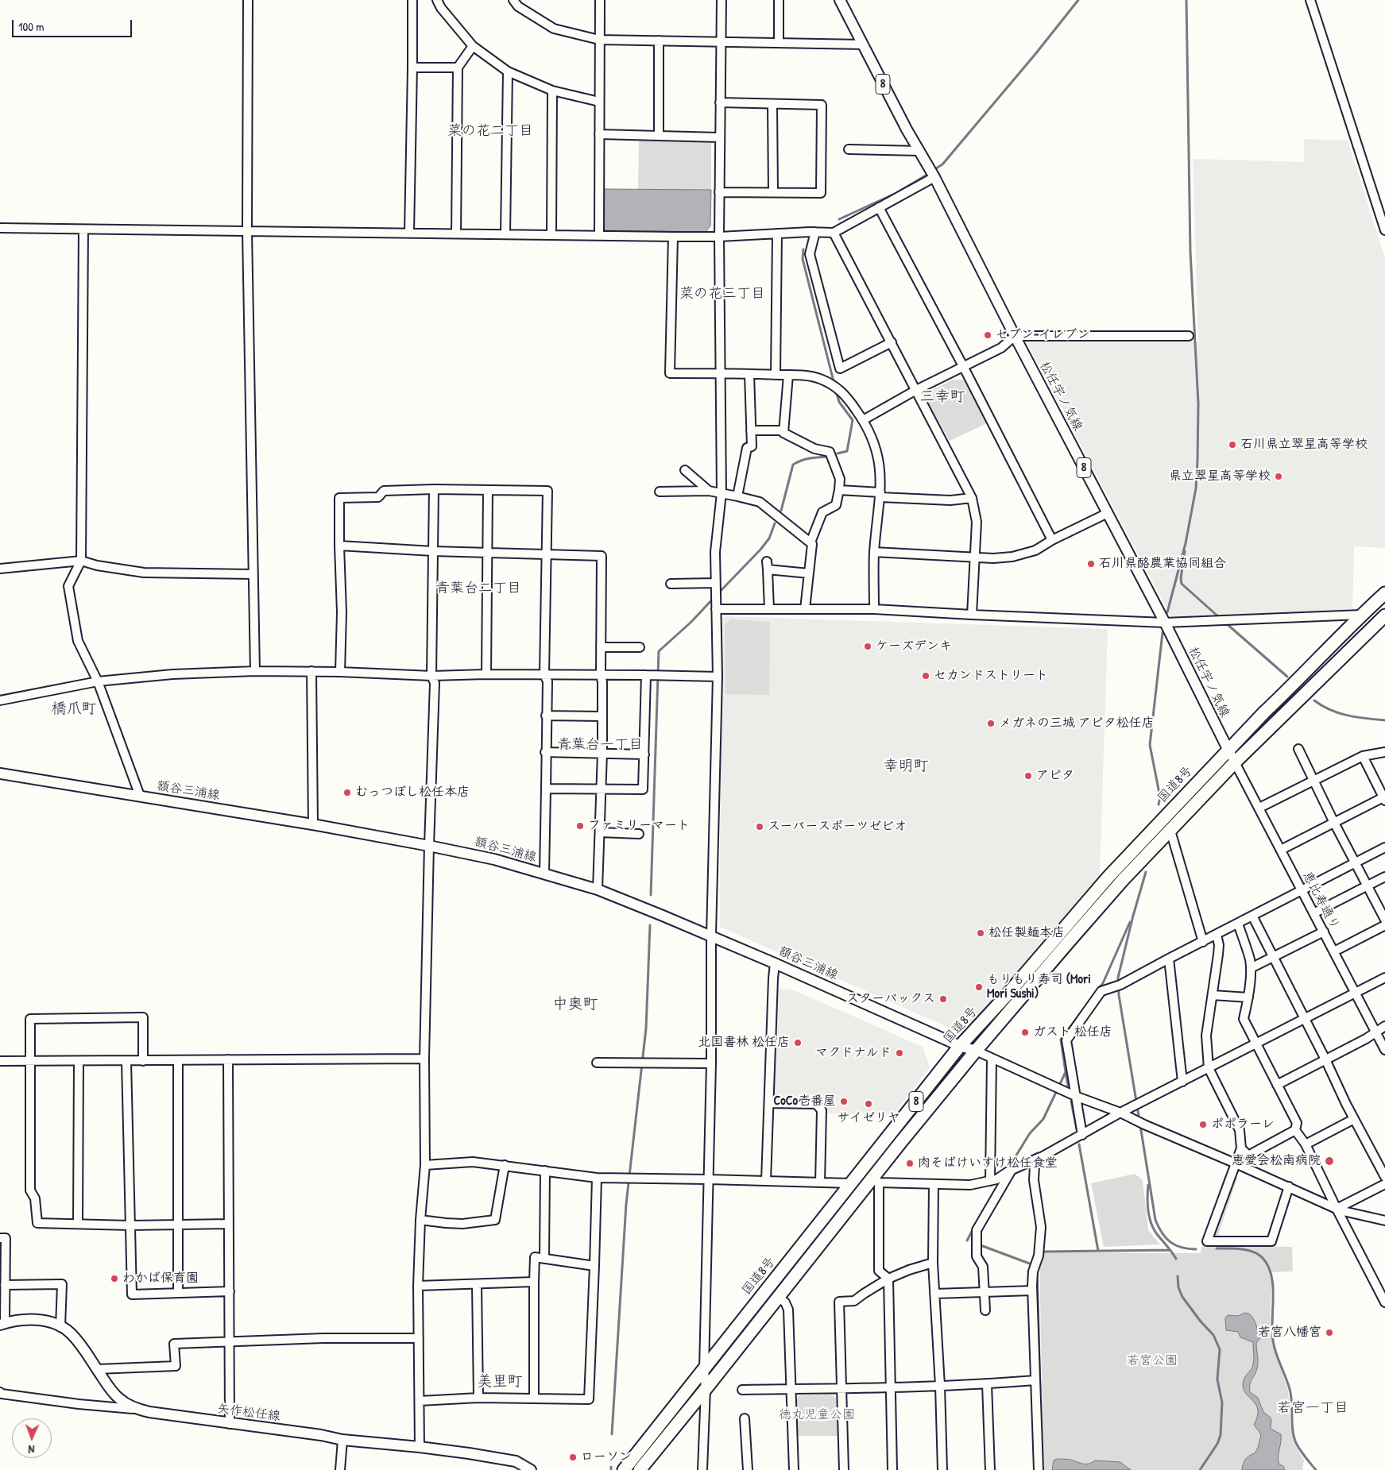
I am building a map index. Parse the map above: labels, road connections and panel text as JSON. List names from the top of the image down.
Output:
{
  "streets": {
    "highway": ["8", "国道8号"],
    "main road": ["松任宇ノ気線", "額谷三浦線", "矢作松任線"],
    "street": ["恵比寿通り"]
  },
  "crossings": [
    ["8", "松任宇ノ気線"],
    ["8", "額谷三浦線"],
    ["8", "恵比寿通り"],
    ["松任宇ノ気線", "国道8号"],
    ["松任宇ノ気線", "恵比寿通り"],
    ["国道8号", "額谷三浦線"]
  ],
  "districts": [
    "菜の花二丁目",
    "菜の花三丁目",
    "三幸町",
    "青葉台二丁目",
    "橋爪町",
    "青葉台一丁目",
    "幸明町",
    "中奥町",
    "美里町",
    "若宮一丁目"
  ],
  "parks": ["若宮公園", "徳丸児童公園"],
  "places": [
    "セブン-イレブン",
    "石川県立翠星高等学校",
    "県立翠星高等学校",
    "石川県酪農業協同組合",
    "ケーズデンキ",
    "セカンドストリート",
    "メガネの三城 アピタ松任店",
    "アピタ",
    "むっつぼし松任本店",
    "ファミリーマート",
    "スーパースポーツゼビオ",
    "松任製麺本店",
    "もりもり寿司 (Mori Mori Sushi)",
    "スターバックス",
    "ガスト 松任店",
    "北国書林 松任店",
    "マクドナルド",
    "CoCo壱番屋",
    "サイゼリヤ",
    "ポポラーレ",
    "恵愛会松南病院",
    "肉そばけいすけ松任食堂",
    "わかば保育園",
    "若宮八幡宮",
    "ローソン"
  ],
  "scale_bar": "100 m",
  "north": "bottom"
}
